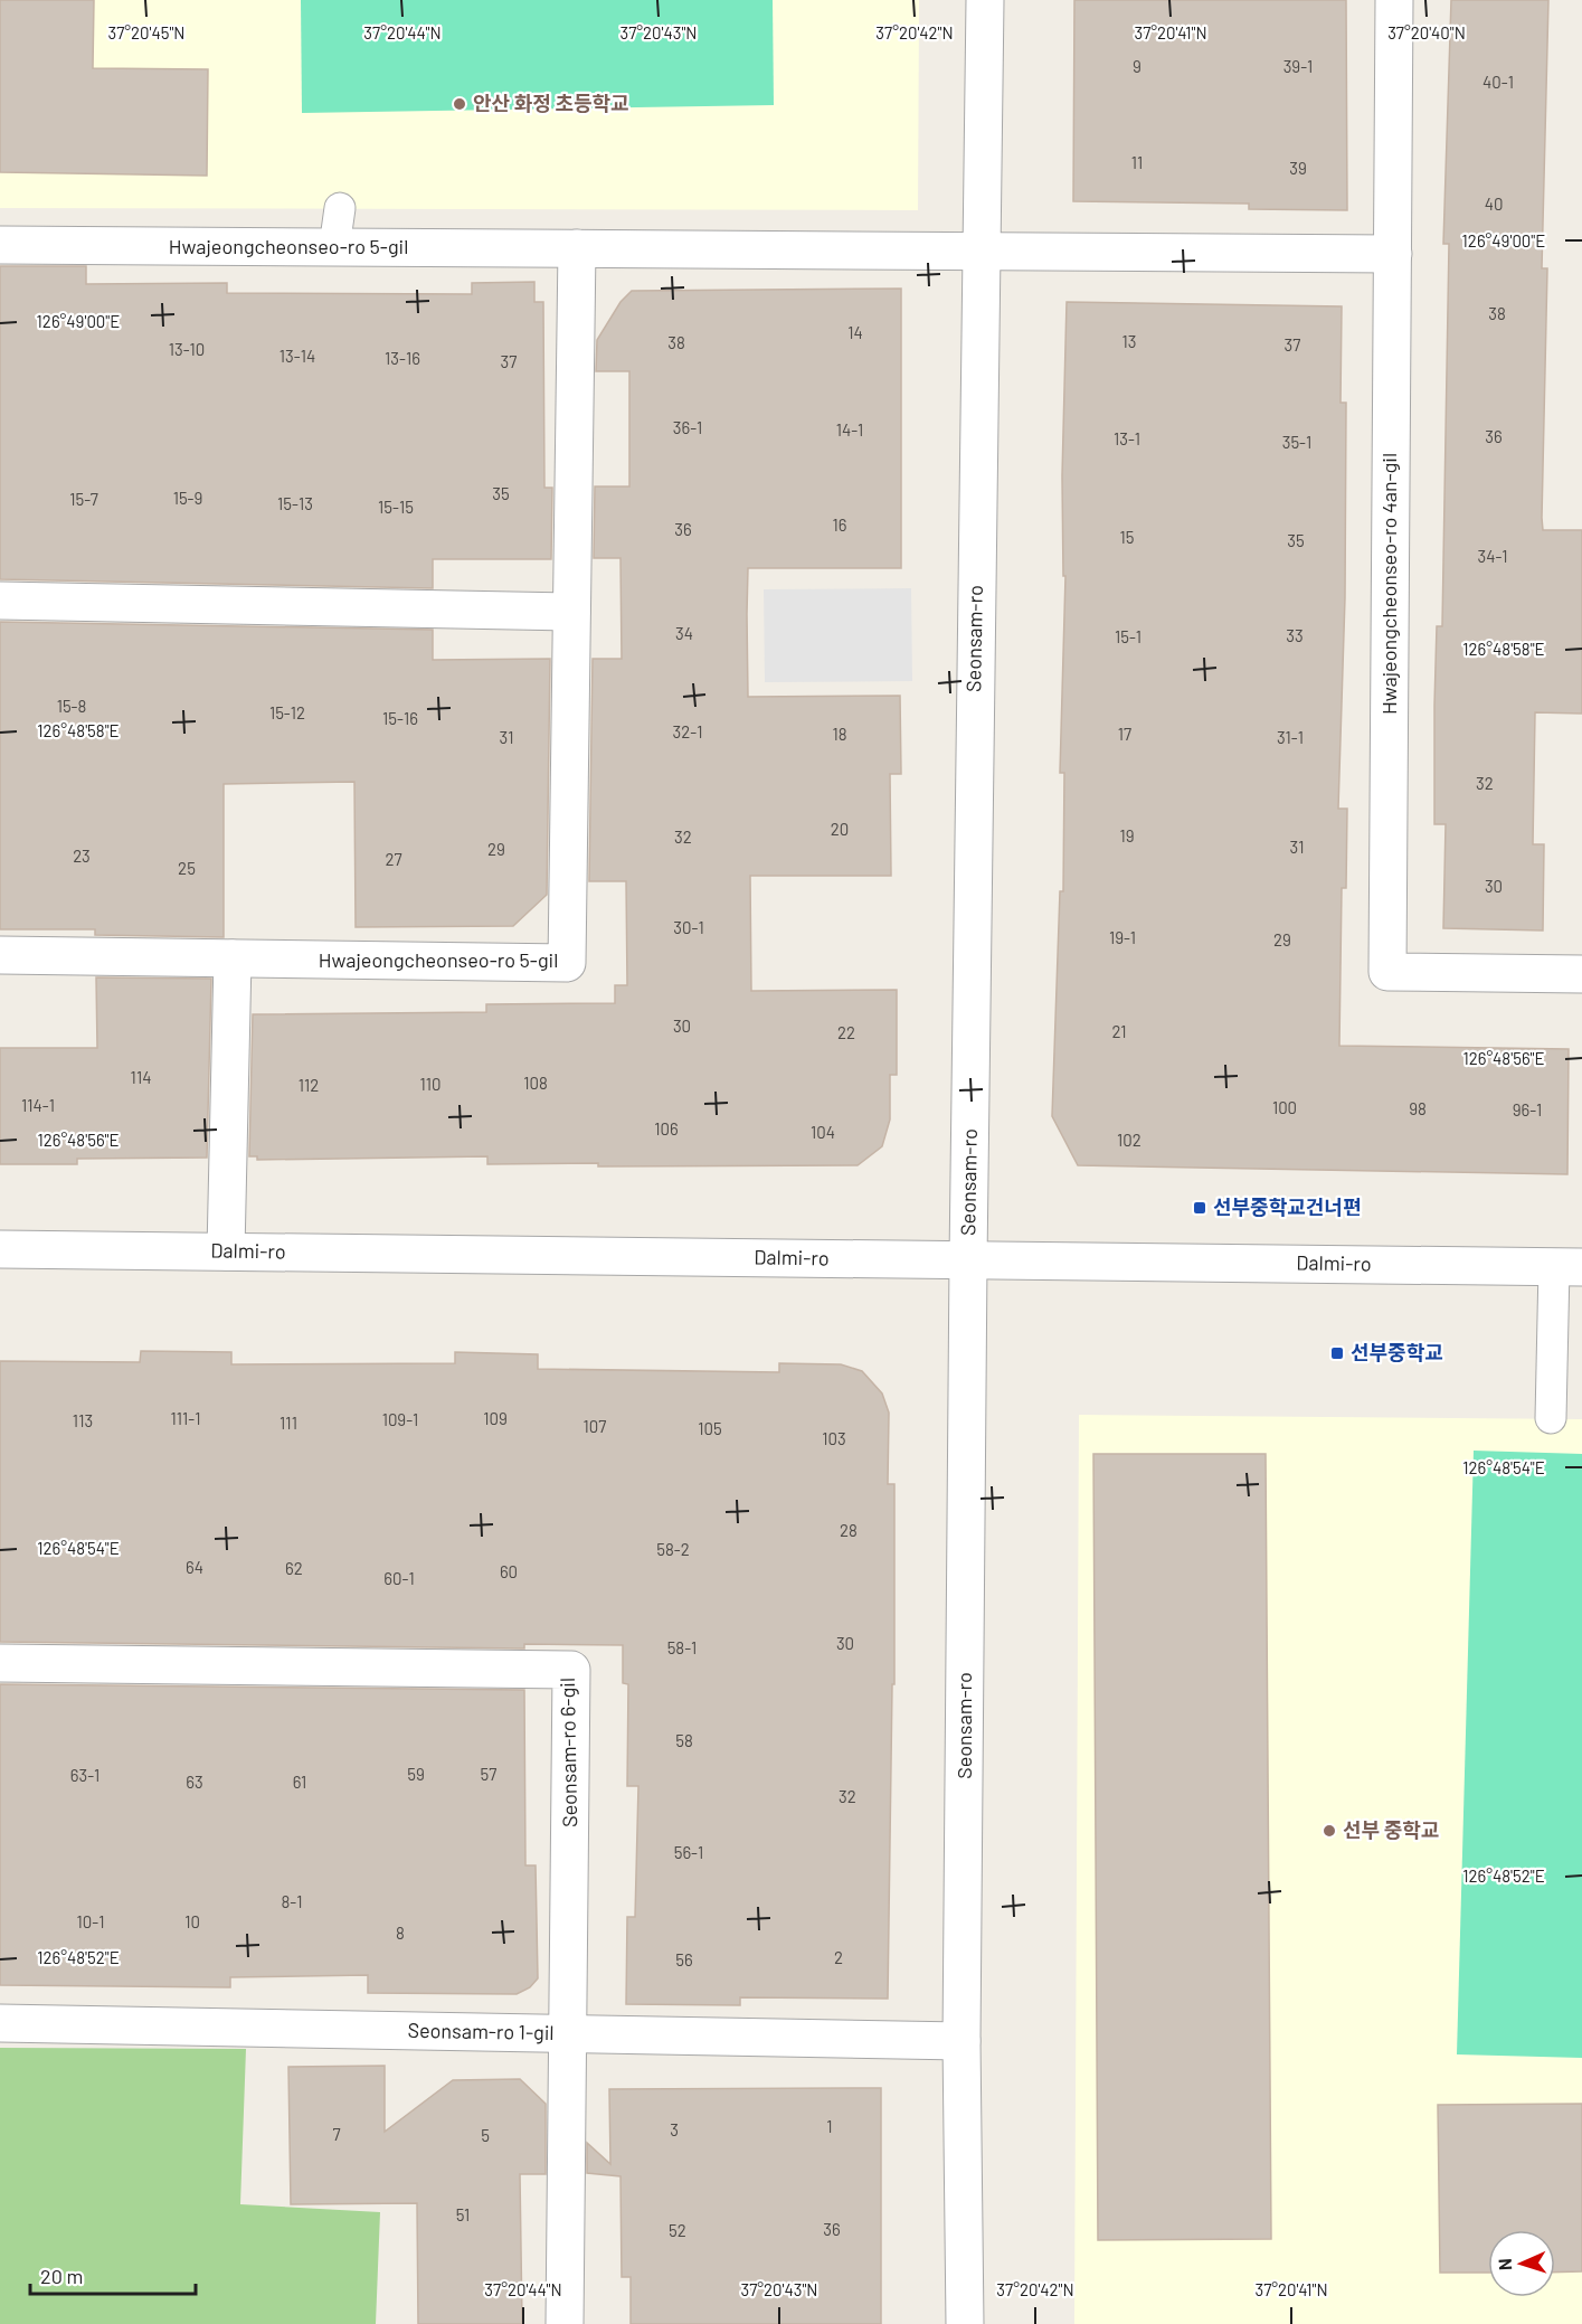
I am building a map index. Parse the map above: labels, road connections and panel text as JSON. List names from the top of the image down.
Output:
{
  "streets": {
    "street": [
      "Hwajeongcheonseo-ro 5-gil",
      "Hwajeongcheonseo-ro 4an-gil",
      "Seonsam-ro",
      "Dalmi-ro",
      "Seonsam-ro 6-gil",
      "Seonsam-ro 1-gil"
    ]
  },
  "crossings": [
    ["Hwajeongcheonseo-ro 5-gil", "Hwajeongcheonseo-ro 4an-gil"],
    ["Hwajeongcheonseo-ro 5-gil", "Seonsam-ro"],
    ["Seonsam-ro", "Dalmi-ro"],
    ["Seonsam-ro", "Seonsam-ro 1-gil"],
    ["Seonsam-ro 6-gil", "Seonsam-ro 1-gil"]
  ],
  "places": {
    "other": ["안산 화정 초등학교", "선부 중학교"],
    "transit": ["선부중학교건너편", "선부중학교"]
  },
  "house_numbers": [
    "9",
    "39-1",
    "40-1",
    "11",
    "39",
    "40",
    "38",
    "14",
    "13",
    "38",
    "37",
    "13-10",
    "13-14",
    "13-16",
    "37",
    "36-1",
    "14-1",
    "36",
    "13-1",
    "35-1",
    "35",
    "15-9",
    "15-7",
    "15-13",
    "15-15",
    "16",
    "36",
    "15",
    "35",
    "34-1",
    "34",
    "33",
    "15-1",
    "15-8",
    "15-12",
    "15-16",
    "32-1",
    "18",
    "17",
    "31",
    "31-1",
    "32",
    "20",
    "19",
    "32",
    "31",
    "29",
    "23",
    "27",
    "25",
    "30",
    "30-1",
    "19-1",
    "29",
    "30",
    "21",
    "22",
    "114",
    "108",
    "110",
    "112",
    "114-1",
    "100",
    "98",
    "96-1",
    "106",
    "104",
    "102",
    "111-1",
    "109",
    "109-1",
    "113",
    "111",
    "107",
    "105",
    "103",
    "28",
    "58-2",
    "64",
    "62",
    "60",
    "60-1",
    "30",
    "58-1",
    "58",
    "59",
    "57",
    "63-1",
    "63",
    "61",
    "32",
    "56-1",
    "8-1",
    "10-1",
    "10",
    "8",
    "2",
    "56",
    "1",
    "3",
    "7",
    "5",
    "51",
    "36",
    "52"
  ],
  "scale_bar": "20 m",
  "north": "left",
  "coordinates": [
    "37°20'45\"N",
    "37°20'44\"N",
    "37°20'43\"N",
    "37°20'42\"N",
    "37°20'41\"N",
    "37°20'40\"N",
    "126°49'00\"E",
    "126°48'58\"E",
    "126°48'56\"E",
    "126°48'54\"E",
    "126°48'52\"E"
  ]
}
